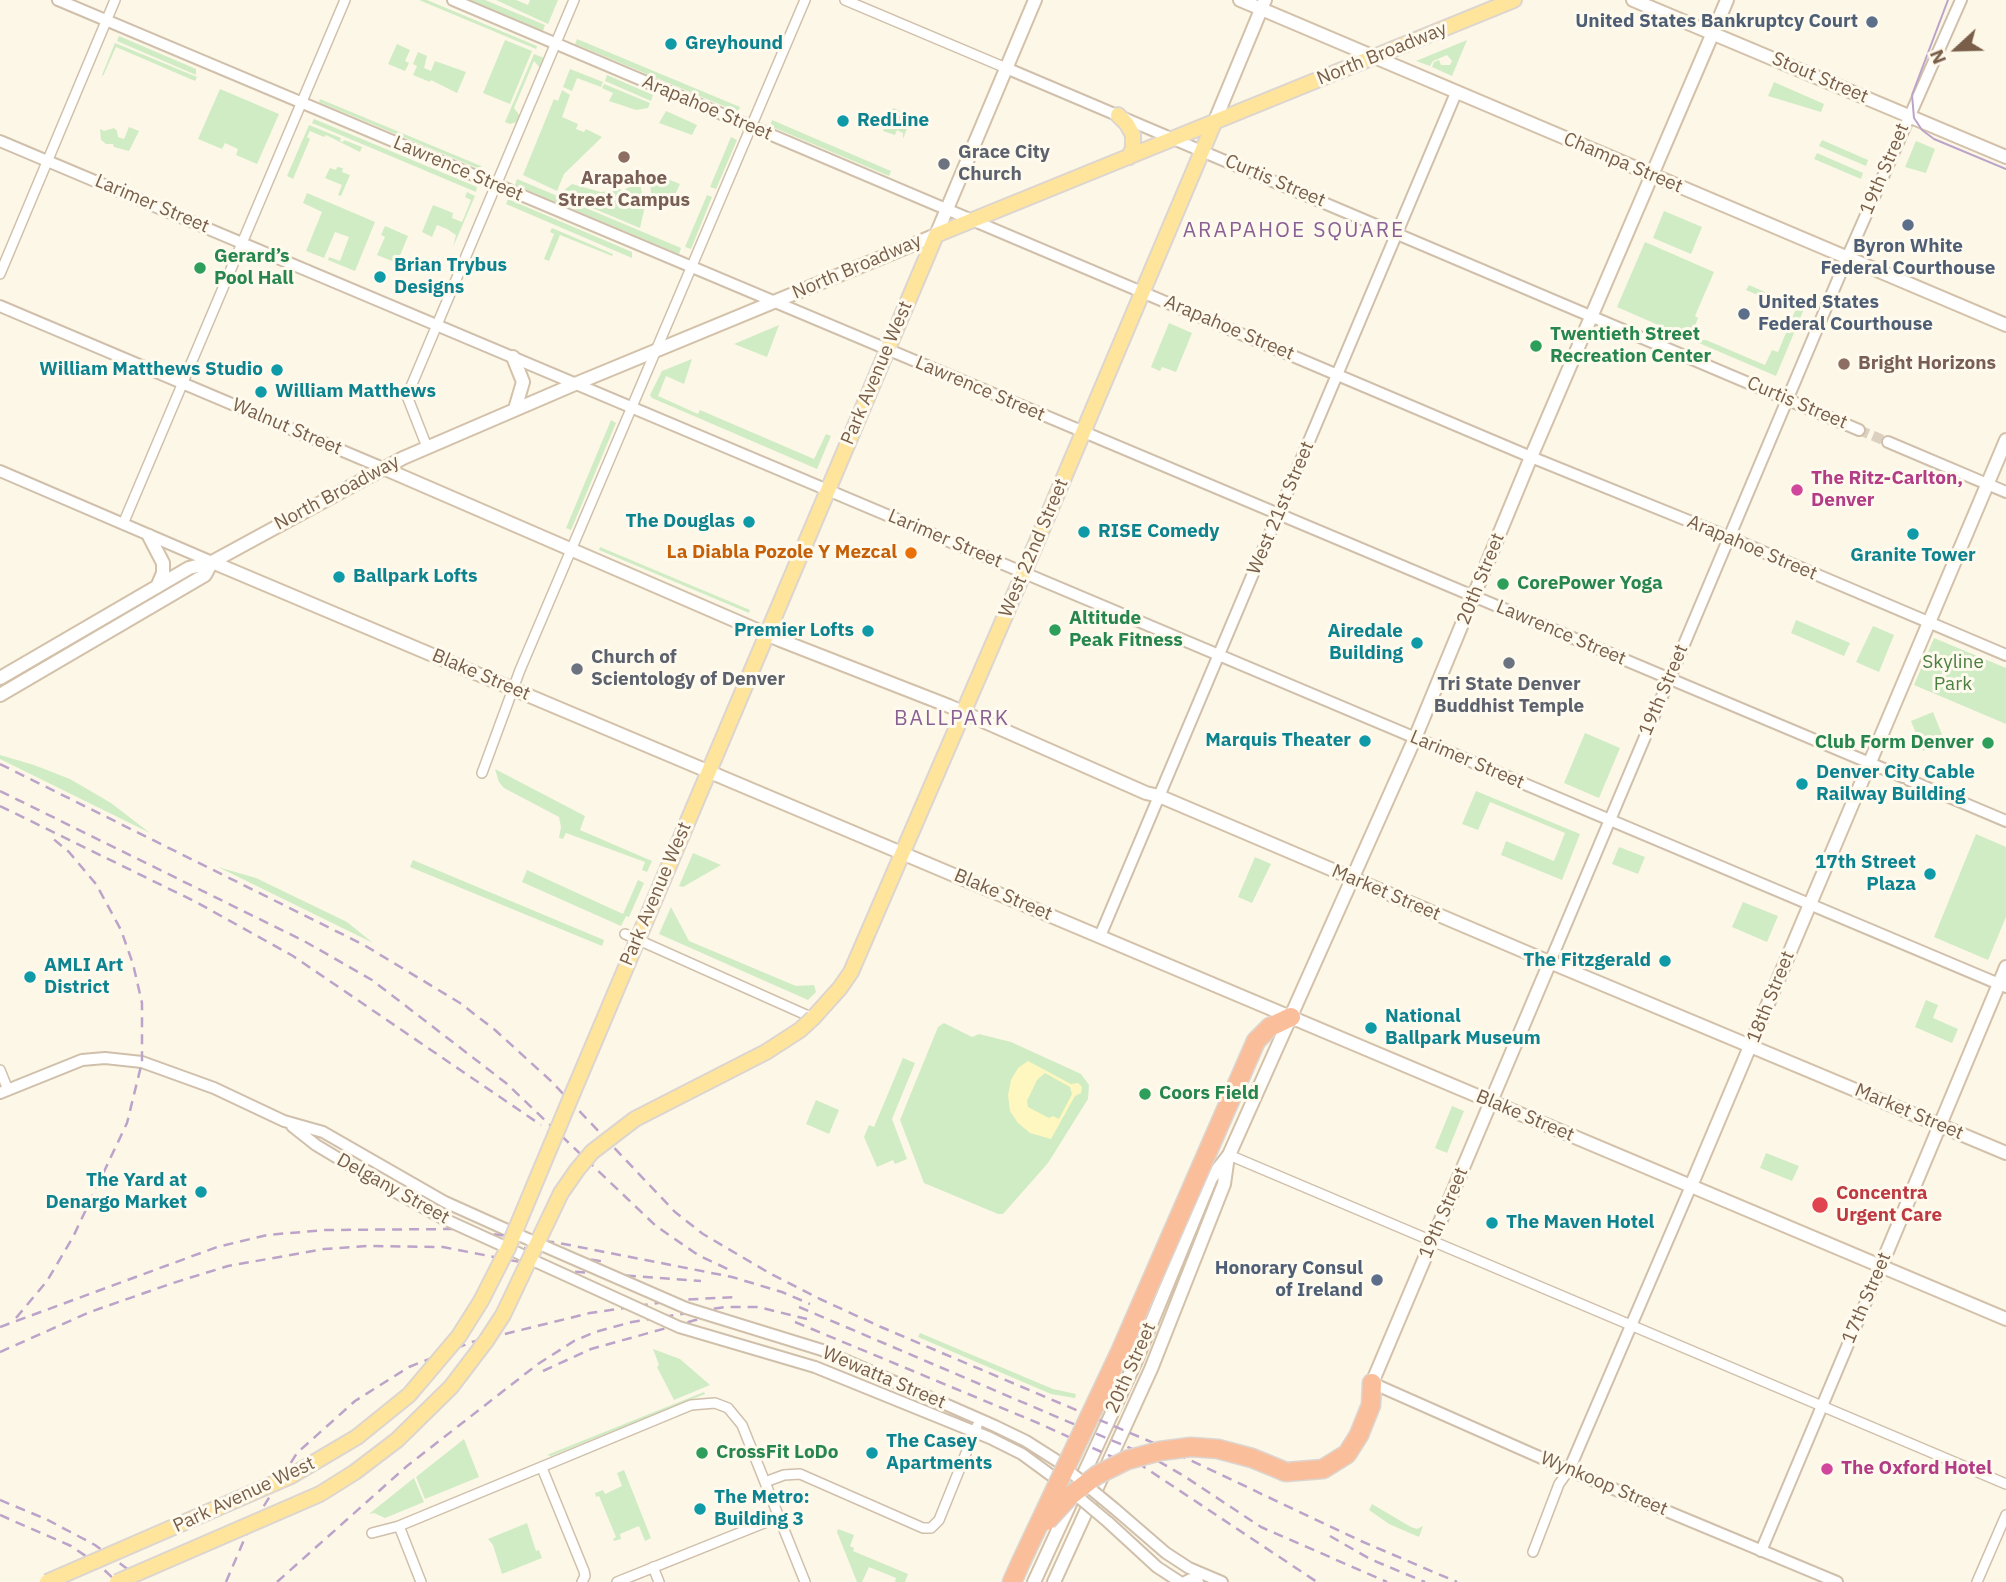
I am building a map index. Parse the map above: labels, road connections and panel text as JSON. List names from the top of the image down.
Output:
{
  "streets": {
    "main road": [
      "North Broadway",
      "Stout Street",
      "Champa Street",
      "19th Street",
      "Park Avenue West",
      "Walnut Street",
      "West 22nd Street",
      "20th Street",
      "Blake Street",
      "Market Street",
      "18th Street",
      "17th Street"
    ],
    "street": [
      "Arapahoe Street",
      "Lawrence Street",
      "Curtis Street",
      "Larimer Street",
      "West 21st Street",
      "Delgany Street",
      "Wewatta Street",
      "Wynkoop Street"
    ]
  },
  "crossings": [
    ["North Broadway", "Arapahoe Street"],
    ["North Broadway", "Champa Street"],
    ["North Broadway", "Lawrence Street"],
    ["North Broadway", "Curtis Street"],
    ["North Broadway", "Larimer Street"],
    ["North Broadway", "Park Avenue West"],
    ["North Broadway", "Walnut Street"],
    ["North Broadway", "West 22nd Street"],
    ["North Broadway", "Blake Street"],
    ["Stout Street", "19th Street"],
    ["Stout Street", "20th Street"],
    ["Arapahoe Street", "19th Street"],
    ["Arapahoe Street", "Park Avenue West"],
    ["Arapahoe Street", "West 21st Street"],
    ["Arapahoe Street", "West 22nd Street"],
    ["Arapahoe Street", "20th Street"],
    ["Arapahoe Street", "18th Street"],
    ["Champa Street", "19th Street"],
    ["Champa Street", "West 21st Street"],
    ["Champa Street", "20th Street"],
    ["Lawrence Street", "19th Street"],
    ["Lawrence Street", "Park Avenue West"],
    ["Lawrence Street", "West 21st Street"],
    ["Lawrence Street", "West 22nd Street"],
    ["Lawrence Street", "20th Street"],
    ["Lawrence Street", "18th Street"],
    ["19th Street", "Curtis Street"],
    ["19th Street", "Larimer Street"],
    ["19th Street", "Blake Street"],
    ["19th Street", "Market Street"],
    ["19th Street", "Wynkoop Street"],
    ["Curtis Street", "Park Avenue West"],
    ["Curtis Street", "West 21st Street"],
    ["Curtis Street", "West 22nd Street"],
    ["Curtis Street", "20th Street"],
    ["Larimer Street", "Park Avenue West"],
    ["Larimer Street", "West 21st Street"],
    ["Larimer Street", "West 22nd Street"],
    ["Larimer Street", "20th Street"],
    ["Larimer Street", "18th Street"],
    ["Larimer Street", "17th Street"],
    ["Park Avenue West", "Walnut Street"],
    ["Park Avenue West", "West 22nd Street"],
    ["Park Avenue West", "Blake Street"],
    ["Park Avenue West", "Market Street"],
    ["Park Avenue West", "Delgany Street"],
    ["Park Avenue West", "Wewatta Street"],
    ["Walnut Street", "Market Street"],
    ["West 21st Street", "Blake Street"],
    ["West 21st Street", "Market Street"],
    ["West 22nd Street", "Blake Street"],
    ["West 22nd Street", "Market Street"],
    ["20th Street", "Blake Street"],
    ["20th Street", "Market Street"],
    ["Blake Street", "18th Street"],
    ["Blake Street", "17th Street"],
    ["Market Street", "18th Street"],
    ["Market Street", "17th Street"],
    ["18th Street", "Wynkoop Street"],
    ["Delgany Street", "Wewatta Street"],
    ["17th Street", "Wynkoop Street"]
  ],
  "districts": ["ARAPAHOE SQUARE", "BALLPARK"],
  "parks": ["Skyline Park"],
  "places": [
    "United States Bankruptcy Court",
    "Greyhound",
    "RedLine",
    "Arapahoe Street Campus",
    "Grace City Church",
    "Byron White Federal Courthouse",
    "Gerard’s Pool Hall",
    "Brian Trybus Designs",
    "United States Federal Courthouse",
    "Twentieth Street Recreation Center",
    "Bright Horizons",
    "William Matthews Studio",
    "William Matthews",
    "The Ritz-Carlton, Denver",
    "The Douglas",
    "RISE Comedy",
    "Granite Tower",
    "La Diabla Pozole Y Mezcal",
    "Ballpark Lofts",
    "CorePower Yoga",
    "Altitude Peak Fitness",
    "Premier Lofts",
    "Airedale Building",
    "Tri State Denver Buddhist Temple",
    "Church of Scientology of Denver",
    "Marquis Theater",
    "Club Form Denver",
    "Denver City Cable Railway Building",
    "17th Street Plaza",
    "The Fitzgerald",
    "AMLI Art District",
    "National Ballpark Museum",
    "Coors Field",
    "The Yard at Denargo Market",
    "Concentra Urgent Care",
    "The Maven Hotel",
    "Honorary Consul of Ireland",
    "CrossFit LoDo",
    "The Casey Apartments",
    "The Oxford Hotel",
    "The Metro: Building 3"
  ],
  "north": "left"
}
